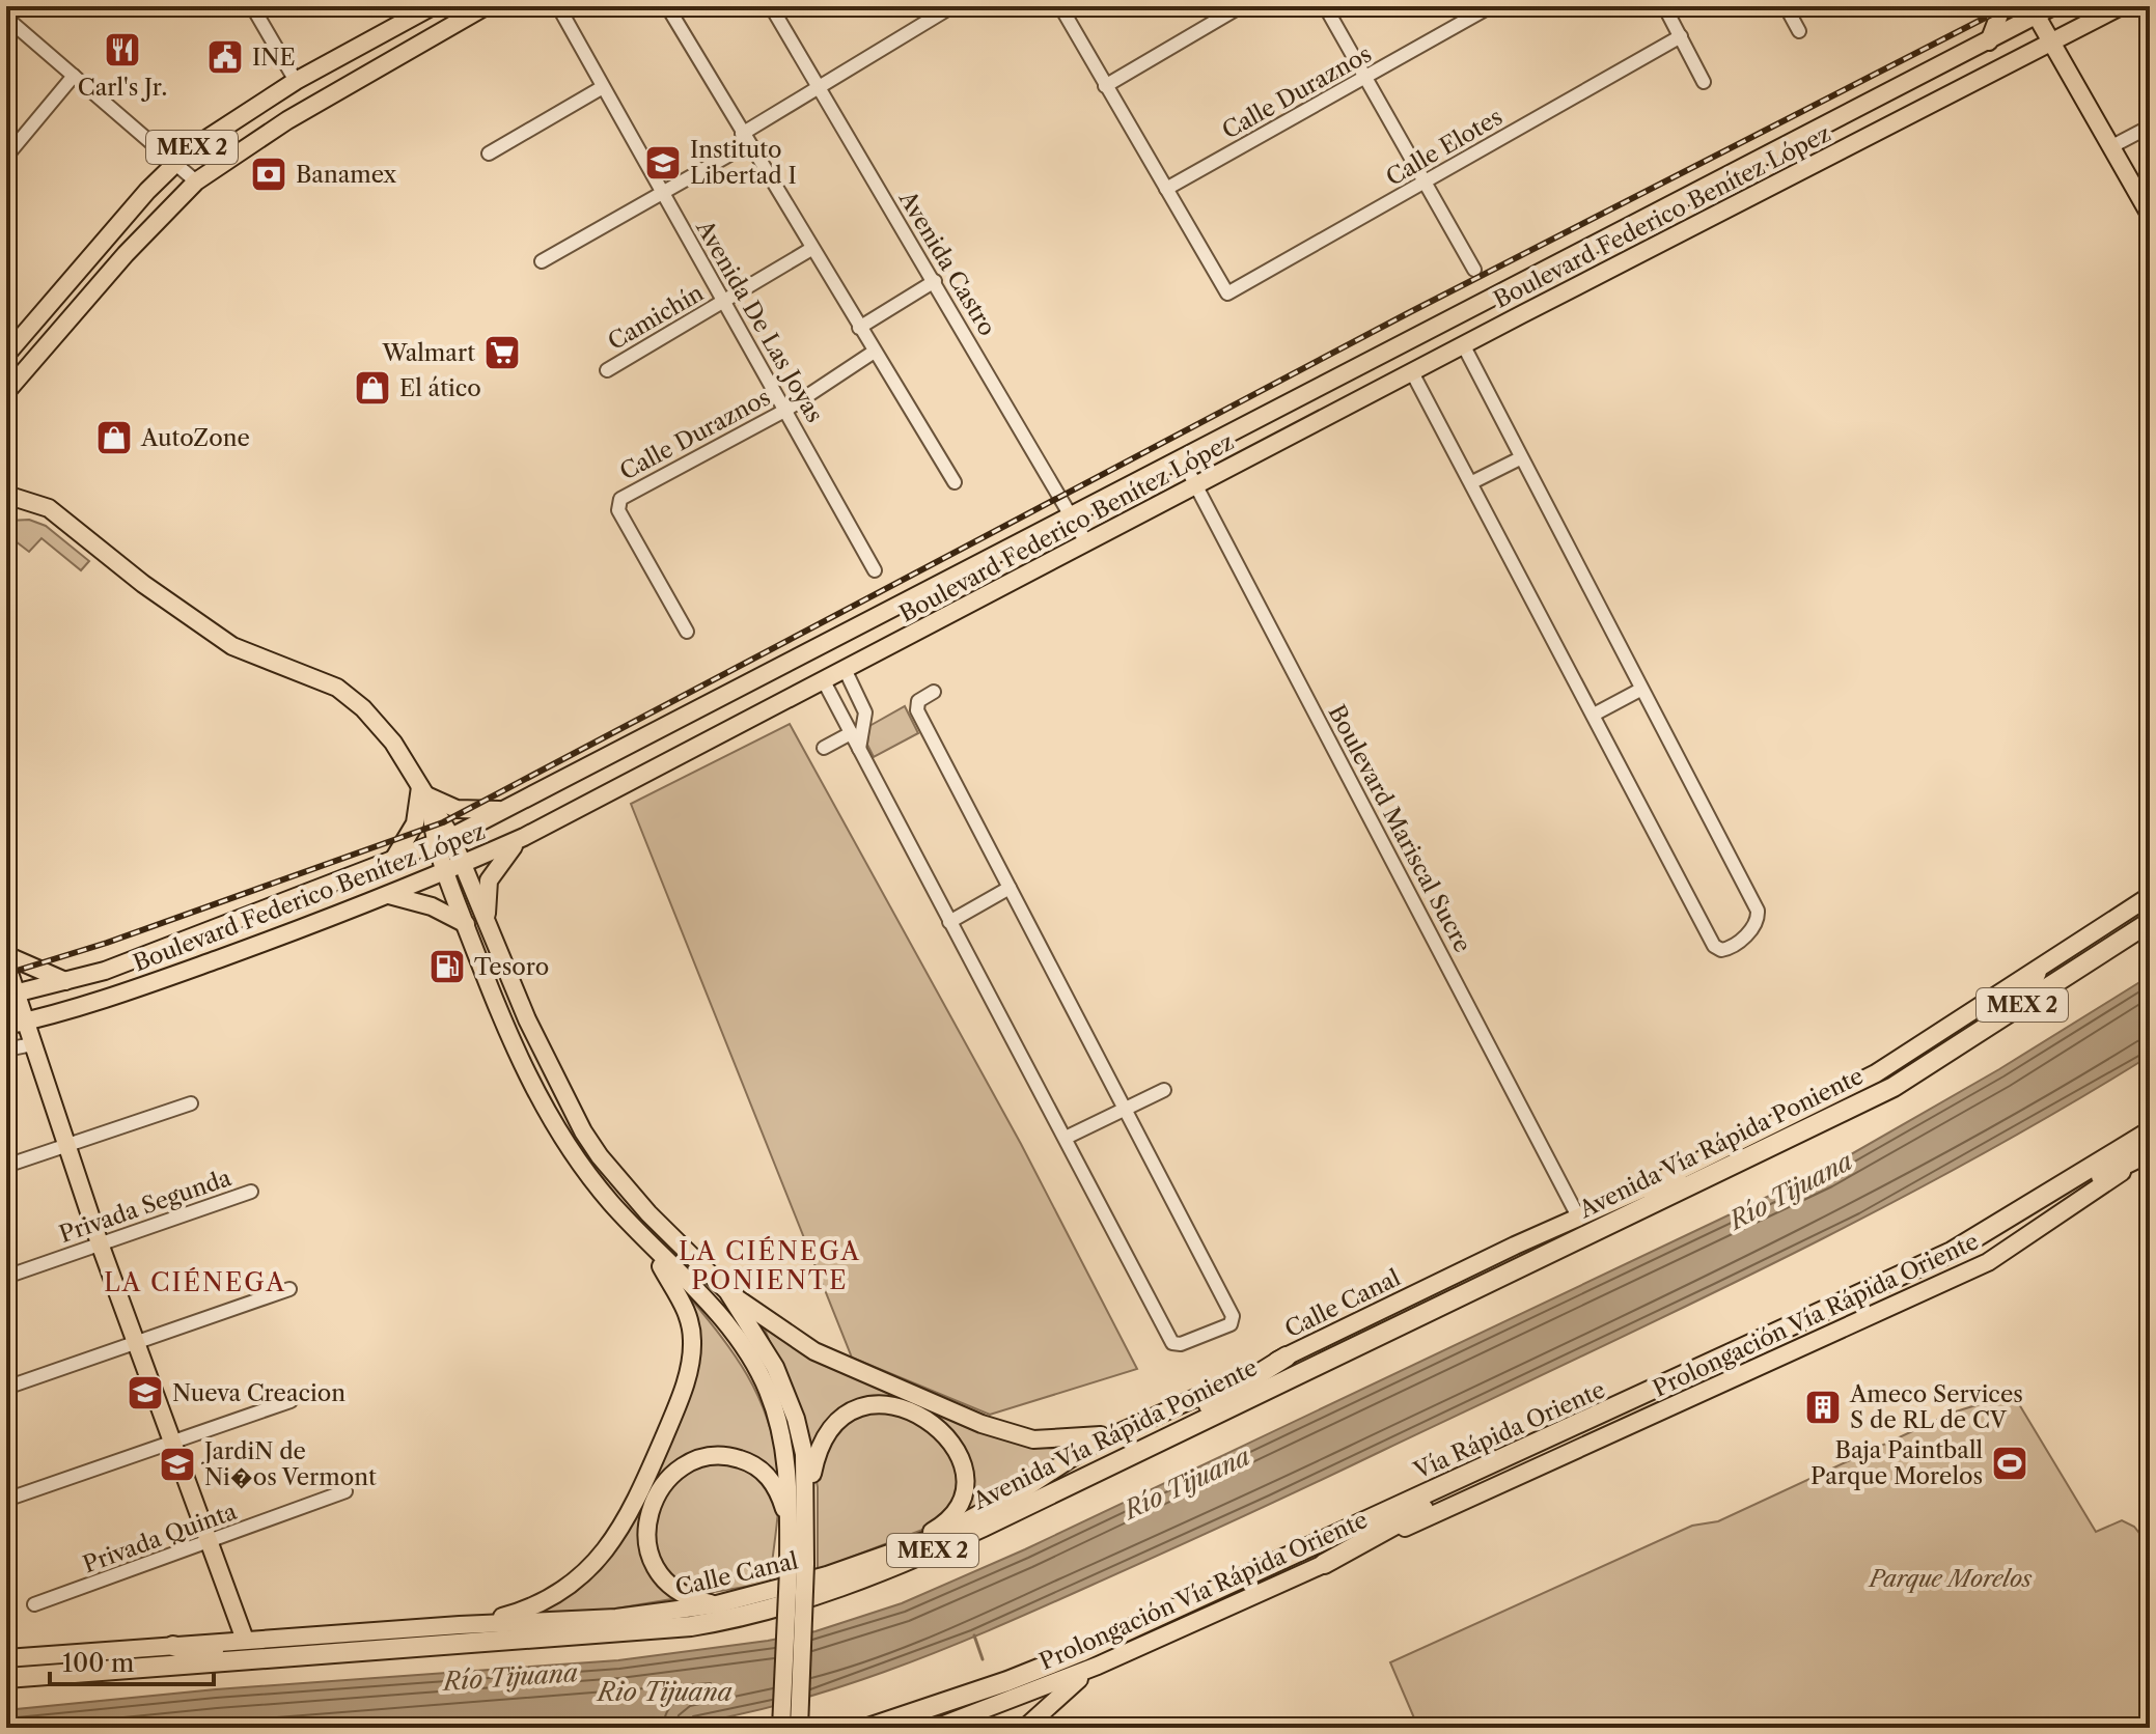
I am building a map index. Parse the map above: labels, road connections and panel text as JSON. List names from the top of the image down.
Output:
{
  "streets": {
    "highway": ["MEX 2", "Avenida Vía Rápida Poniente", "Vía Rápida Oriente"],
    "main road": ["Boulevard Federico Benítez López", "Calle Canal", "Prolongación Vía Rápida Oriente"],
    "street": [
      "Calle Duraznos",
      "Calle Elotes",
      "Avenida Castro",
      "Camichín",
      "Avenida De Las Joyas",
      "Boulevard Mariscal Sucre",
      "Privada Segunda",
      "Privada Quinta"
    ]
  },
  "crossings": [
    ["Calle Duraznos", "Calle Elotes"],
    ["Calle Duraznos", "Avenida De Las Joyas"],
    ["Boulevard Federico Benítez López", "Avenida Castro"],
    ["Boulevard Federico Benítez López", "Boulevard Mariscal Sucre"],
    ["Camichín", "Avenida De Las Joyas"],
    ["Boulevard Mariscal Sucre", "Calle Canal"]
  ],
  "districts": ["LA CIÉNEGA PONIENTE", "LA CIÉNEGA"],
  "water": ["Río Tijuana", "Rio Tijuana"],
  "parks": ["Parque Morelos"],
  "places": {
    "restaurant": ["Carl's Jr."],
    "public building": ["INE"],
    "school or university": ["Instituto Libertad I", "Nueva Creacion", "JardiN de Ni�os Vermont"],
    "bank": ["Banamex"],
    "supermarket": ["Walmart"],
    "shop": ["El ático", "AutoZone"],
    "fuel station": ["Tesoro"],
    "building": ["Ameco Services S de RL de CV"],
    "sports": ["Baja Paintball Parque Morelos"]
  },
  "scale_bar": "100 m"
}
